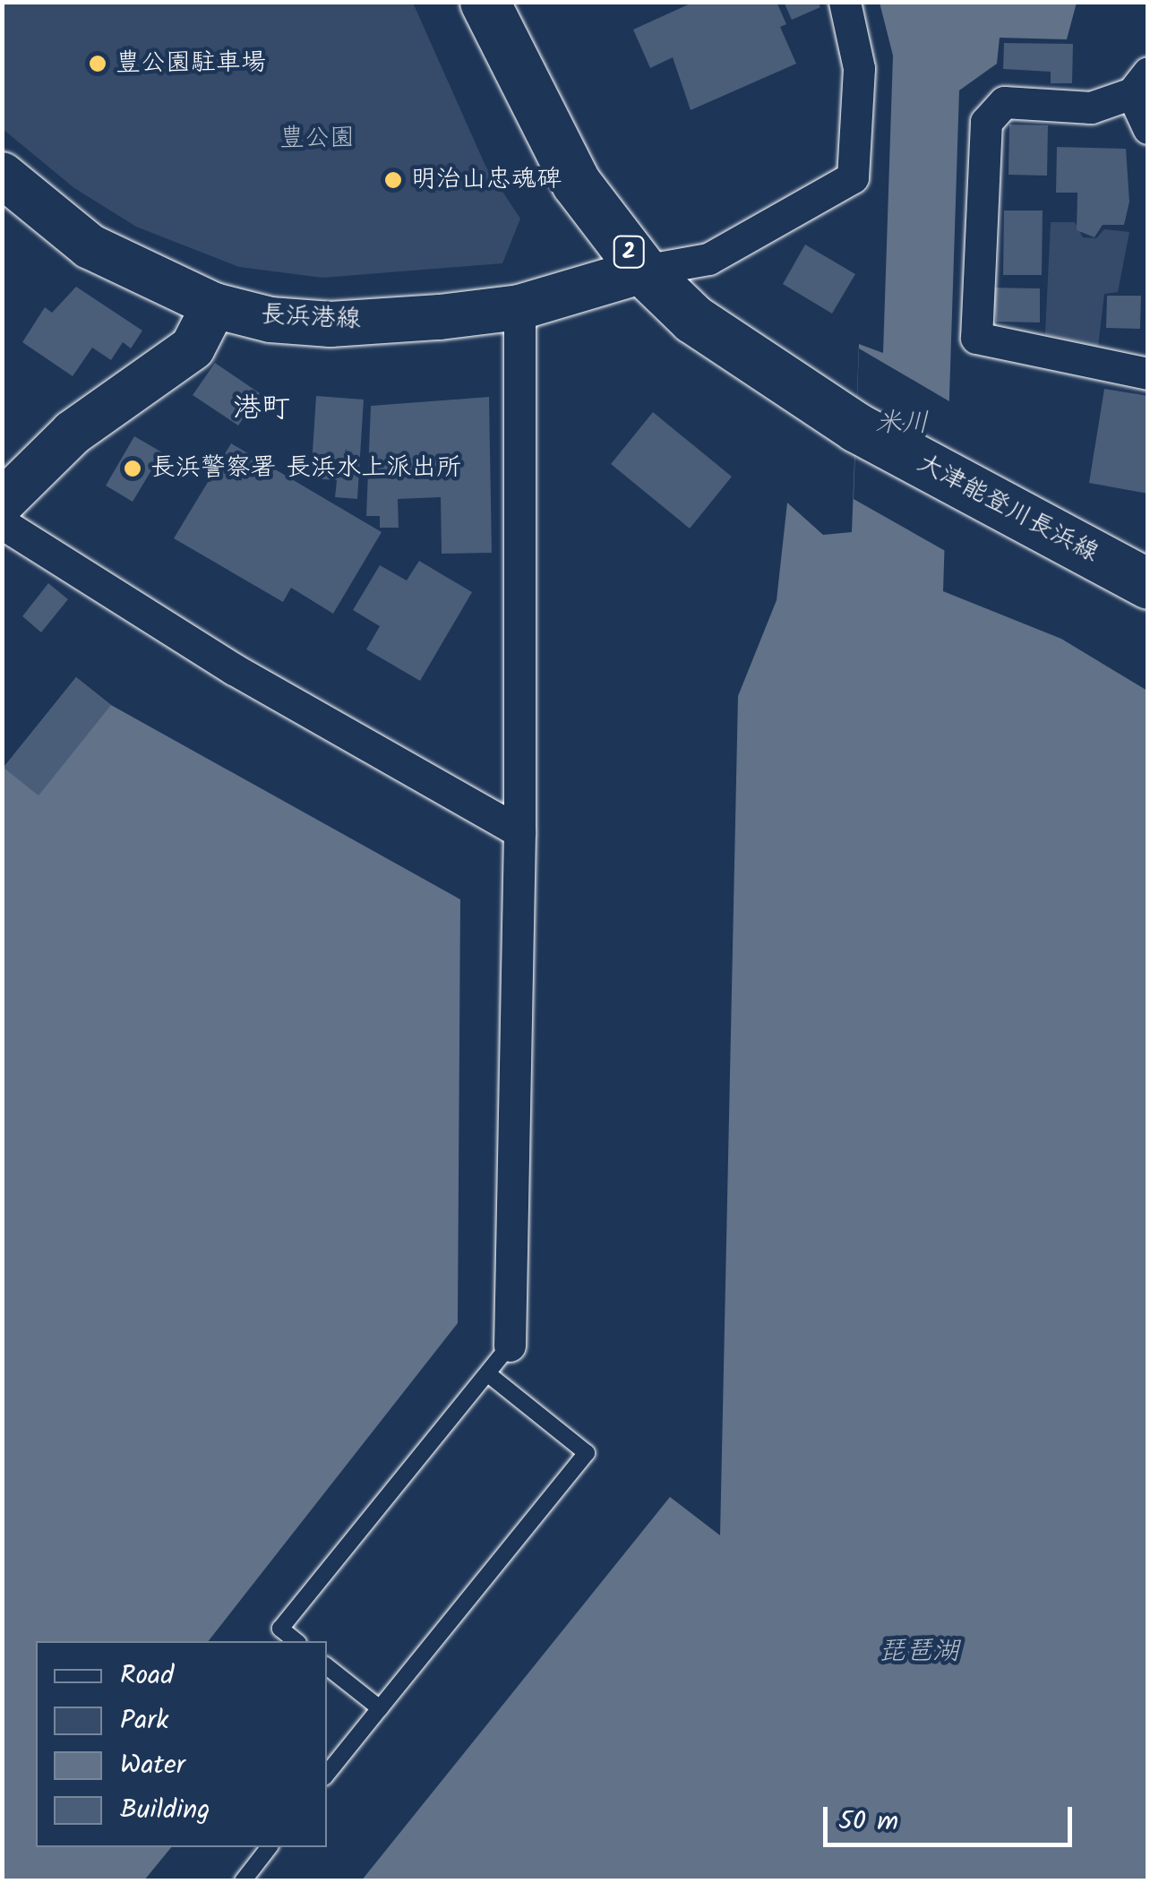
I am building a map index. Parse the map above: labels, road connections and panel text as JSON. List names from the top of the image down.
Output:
{
  "streets": {
    "main road": ["2", "長浜港線", "大津能登川長浜線"]
  },
  "crossings": [
    ["長浜港線", "大津能登川長浜線"]
  ],
  "districts": ["港町"],
  "water": ["米川", "琵琶湖"],
  "parks": ["豊公園"],
  "places": ["豊公園駐車場", "明治山忠魂碑", "長浜警察署 長浜水上派出所"],
  "legend": [
    "Road",
    "Park",
    "Water",
    "Building"
  ],
  "scale_bar": "50 m"
}
